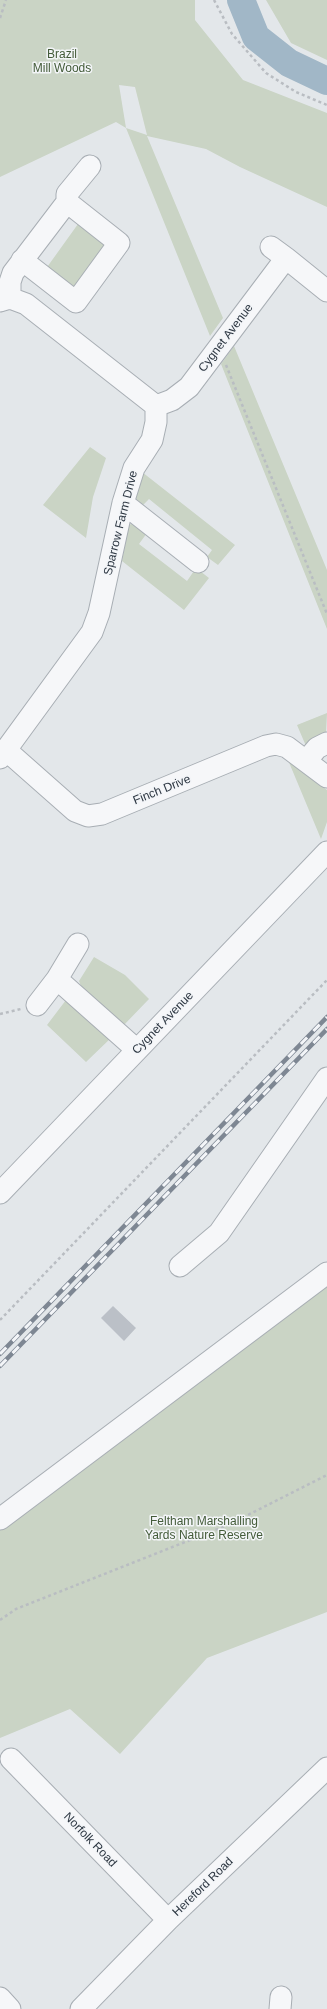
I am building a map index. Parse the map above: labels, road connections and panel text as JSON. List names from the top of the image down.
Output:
{
  "streets": {
    "street": [
      "Cygnet Avenue",
      "Sparrow Farm Drive",
      "Finch Drive",
      "Norfolk Road",
      "Hereford Road"
    ]
  },
  "crossings": [
    ["Cygnet Avenue", "Sparrow Farm Drive"],
    ["Sparrow Farm Drive", "Finch Drive"],
    ["Norfolk Road", "Hereford Road"]
  ],
  "parks": ["Brazil Mill Woods", "Feltham Marshalling Yards Nature Reserve"]
}
